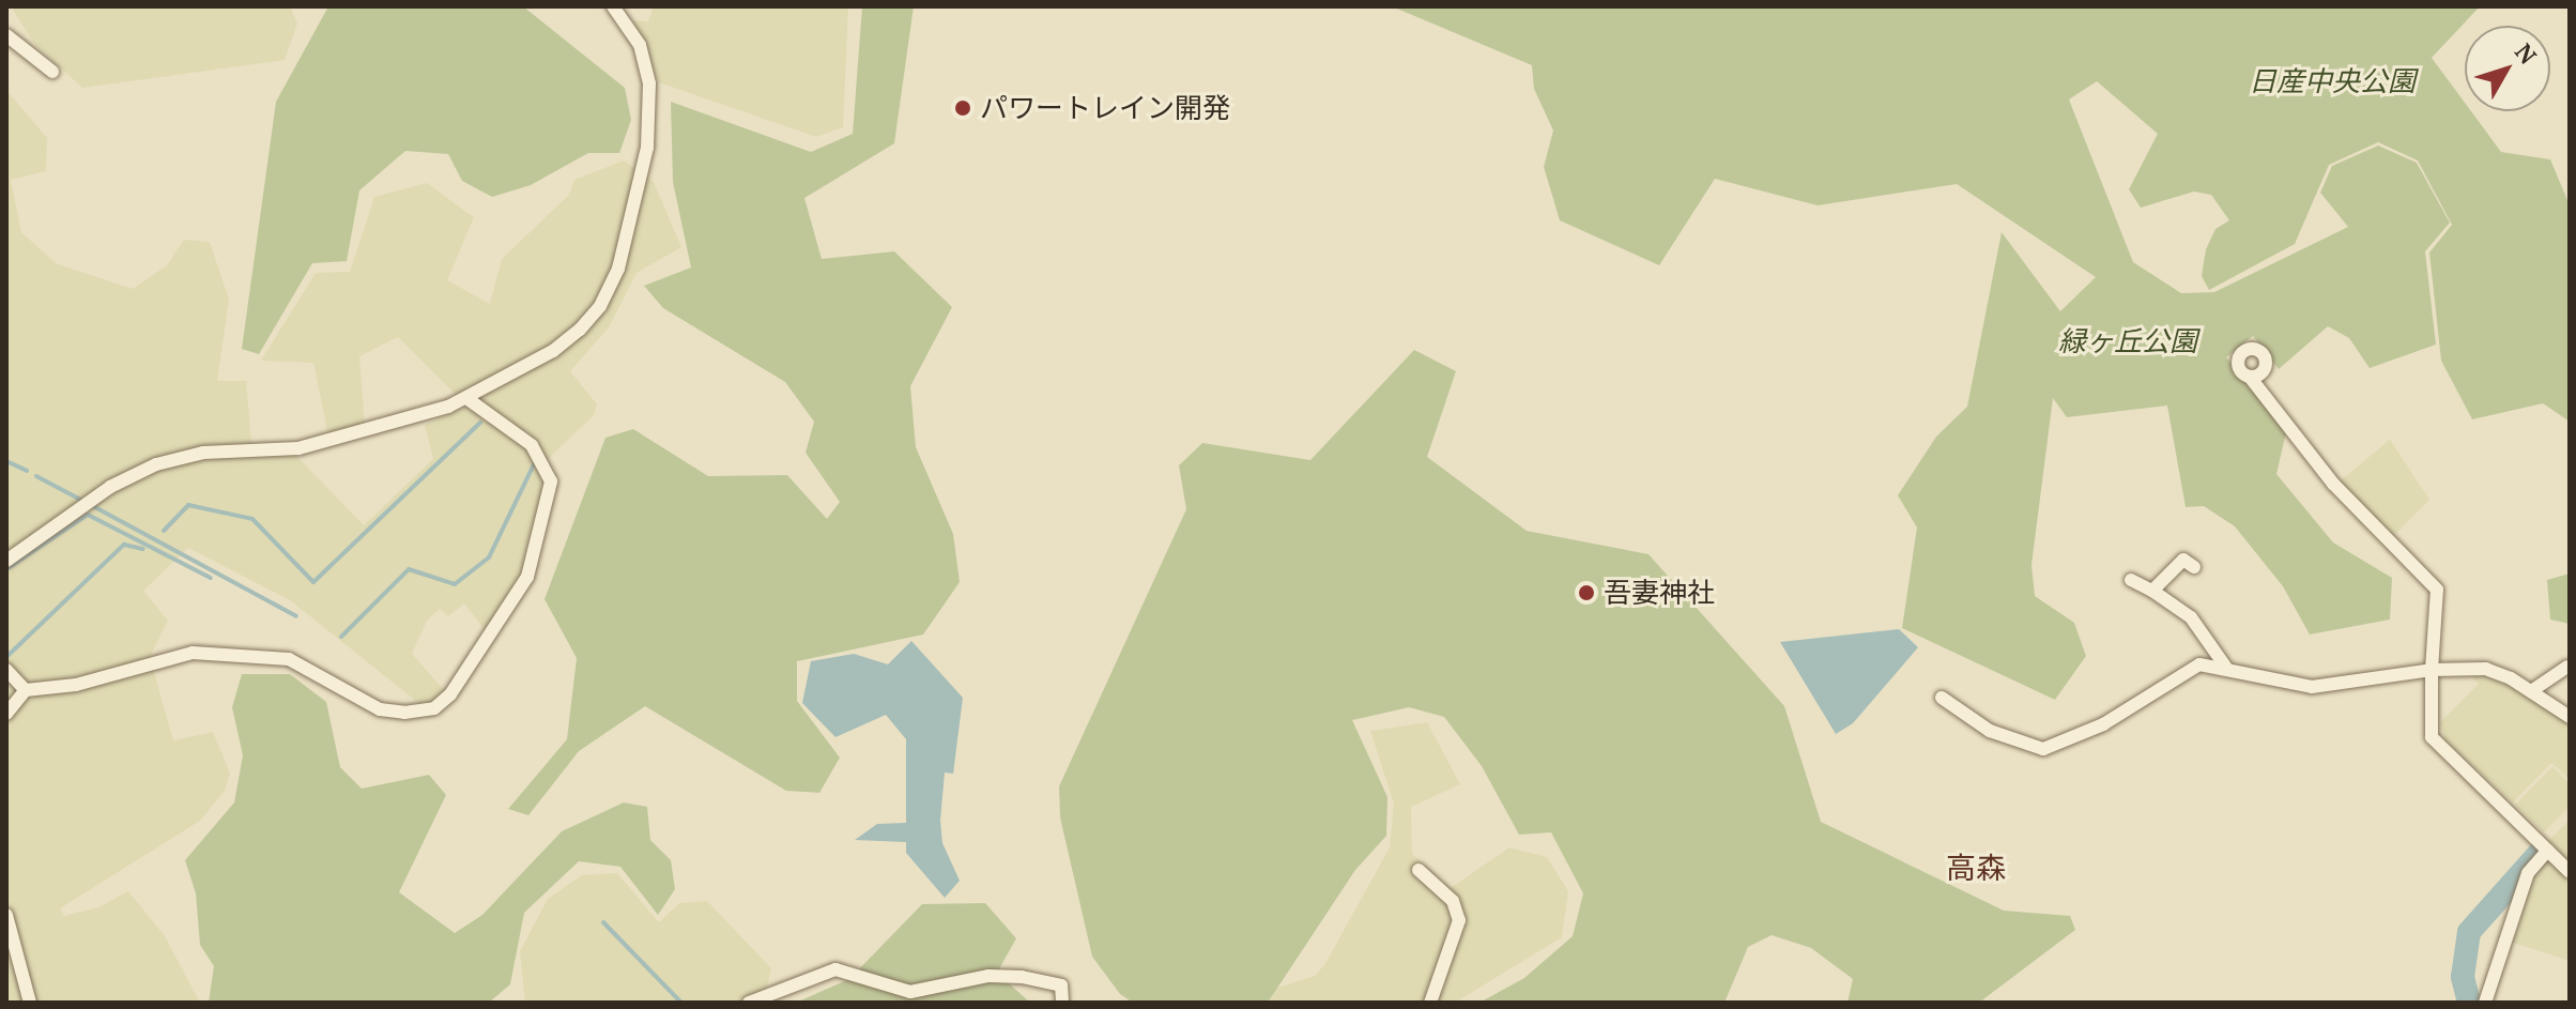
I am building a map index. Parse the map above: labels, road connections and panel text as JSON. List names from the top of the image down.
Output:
{
  "districts": ["高森"],
  "parks": ["日産中央公園", "緑ヶ丘公園"],
  "places": ["パワートレイン開発", "吾妻神社"],
  "north": "top right"
}
